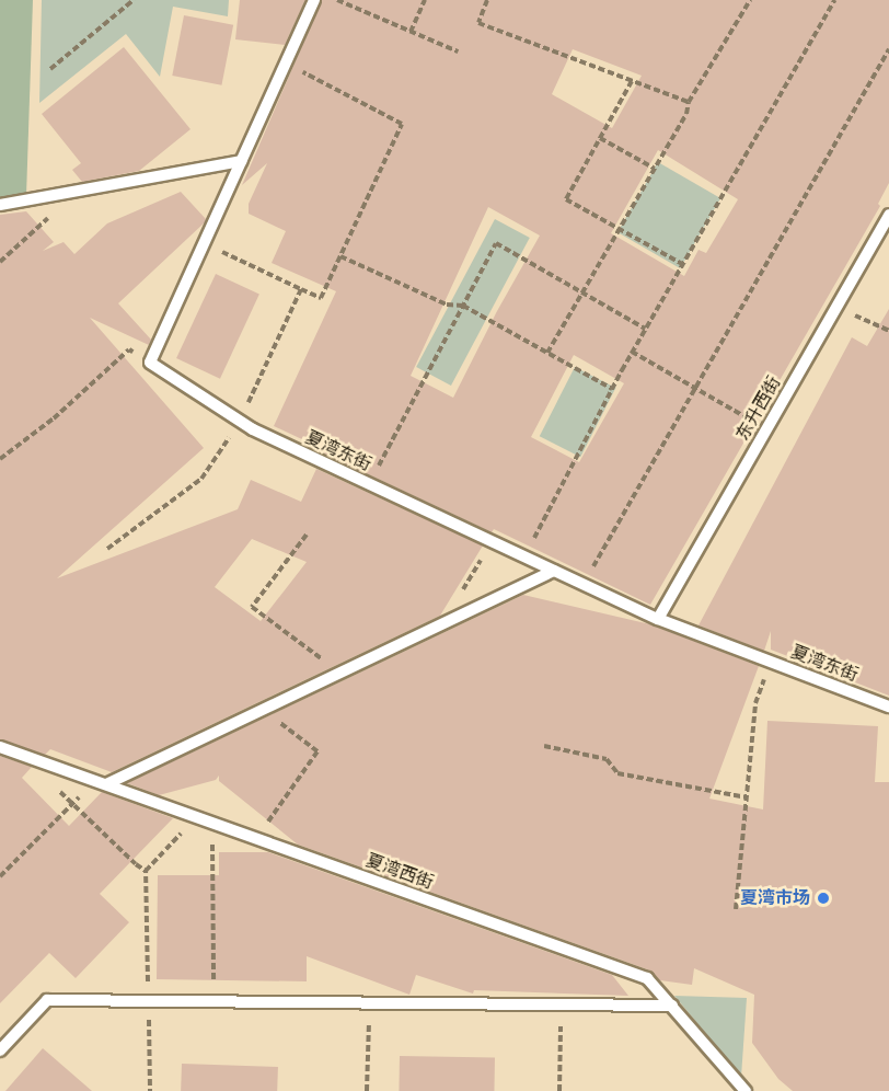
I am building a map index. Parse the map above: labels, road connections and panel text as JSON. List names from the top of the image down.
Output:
{
  "streets": {
    "lane": ["东升西街", "夏湾东街", "夏湾西街"]
  },
  "crossings": [
    ["东升西街", "夏湾东街"]
  ],
  "places": ["夏湾市场"]
}
